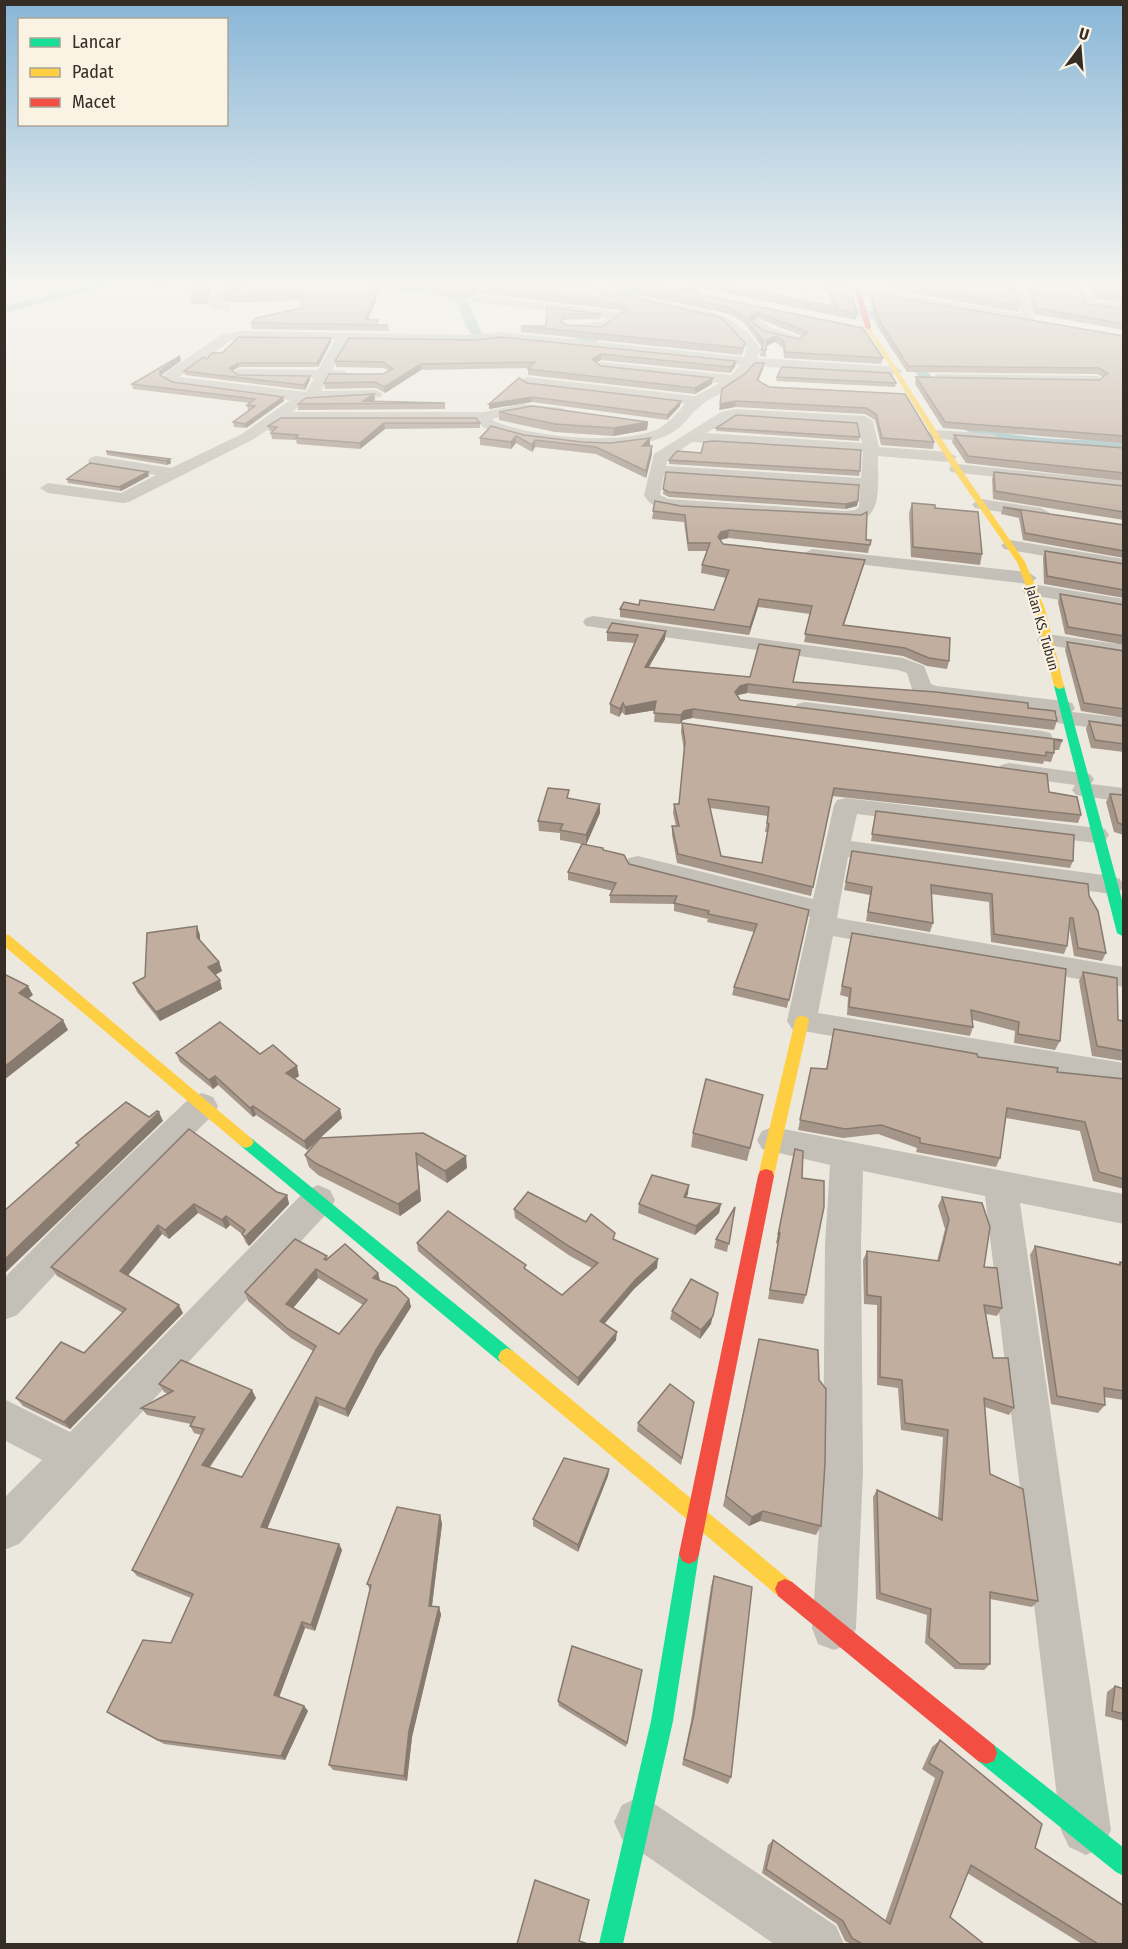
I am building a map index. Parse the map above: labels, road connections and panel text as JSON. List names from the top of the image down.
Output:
{
  "streets": {
    "street": ["Jalan KS. Tubun"]
  },
  "legend": ["Lancar", "Padat", "Macet"],
  "north": "top"
}
